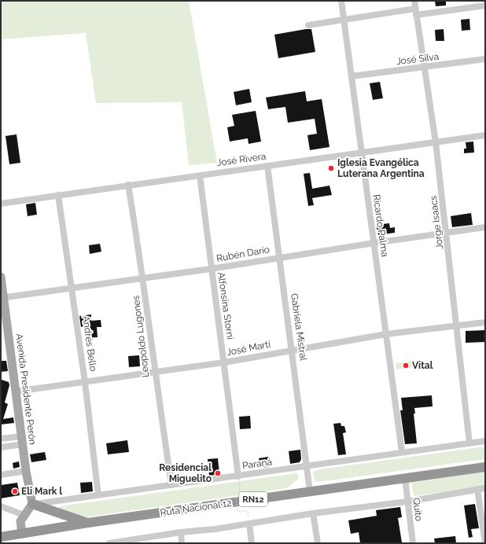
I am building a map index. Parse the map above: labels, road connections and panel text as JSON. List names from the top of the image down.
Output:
{
  "streets": {
    "highway": ["RN12", "Ruta Nacional 12"],
    "main road": ["Avenida Presidente Perón"],
    "street": [
      "José Silva",
      "José Rivera",
      "Jorge Isaacs",
      "Ricardo Palma",
      "Rubén Darío",
      "Alfonsina Storni",
      "Gabriela Mistral",
      "Leopoldo Lugones",
      "Andrés Bello",
      "José Martí",
      "Paraná",
      "Quito"
    ]
  },
  "crossings": [
    ["José Silva", "Jorge Isaacs"],
    ["José Silva", "Ricardo Palma"],
    ["José Rivera", "Jorge Isaacs"],
    ["José Rivera", "Ricardo Palma"],
    ["José Rivera", "Alfonsina Storni"],
    ["José Rivera", "Gabriela Mistral"],
    ["José Rivera", "Leopoldo Lugones"],
    ["José Rivera", "Andrés Bello"],
    ["Jorge Isaacs", "Rubén Darío"],
    ["Jorge Isaacs", "José Martí"],
    ["Jorge Isaacs", "Paraná"],
    ["Ricardo Palma", "Rubén Darío"],
    ["Ricardo Palma", "José Martí"],
    ["Ricardo Palma", "Paraná"],
    ["Rubén Darío", "Alfonsina Storni"],
    ["Rubén Darío", "Gabriela Mistral"],
    ["Rubén Darío", "Leopoldo Lugones"],
    ["Rubén Darío", "Andrés Bello"],
    ["Rubén Darío", "Avenida Presidente Perón"],
    ["Alfonsina Storni", "José Martí"],
    ["Alfonsina Storni", "Paraná"],
    ["Gabriela Mistral", "José Martí"],
    ["Gabriela Mistral", "Paraná"],
    ["Gabriela Mistral", "Ruta Nacional 12"],
    ["Leopoldo Lugones", "José Martí"],
    ["Leopoldo Lugones", "Paraná"],
    ["Andrés Bello", "José Martí"],
    ["Andrés Bello", "Paraná"],
    ["José Martí", "Avenida Presidente Perón"],
    ["Avenida Presidente Perón", "Paraná"],
    ["Ruta Nacional 12", "Quito"]
  ],
  "places": [
    "Iglesia Evangélica Luterana Argentina",
    "Vital",
    "Residencial Miguelito",
    "Eli Mark l"
  ]
}
